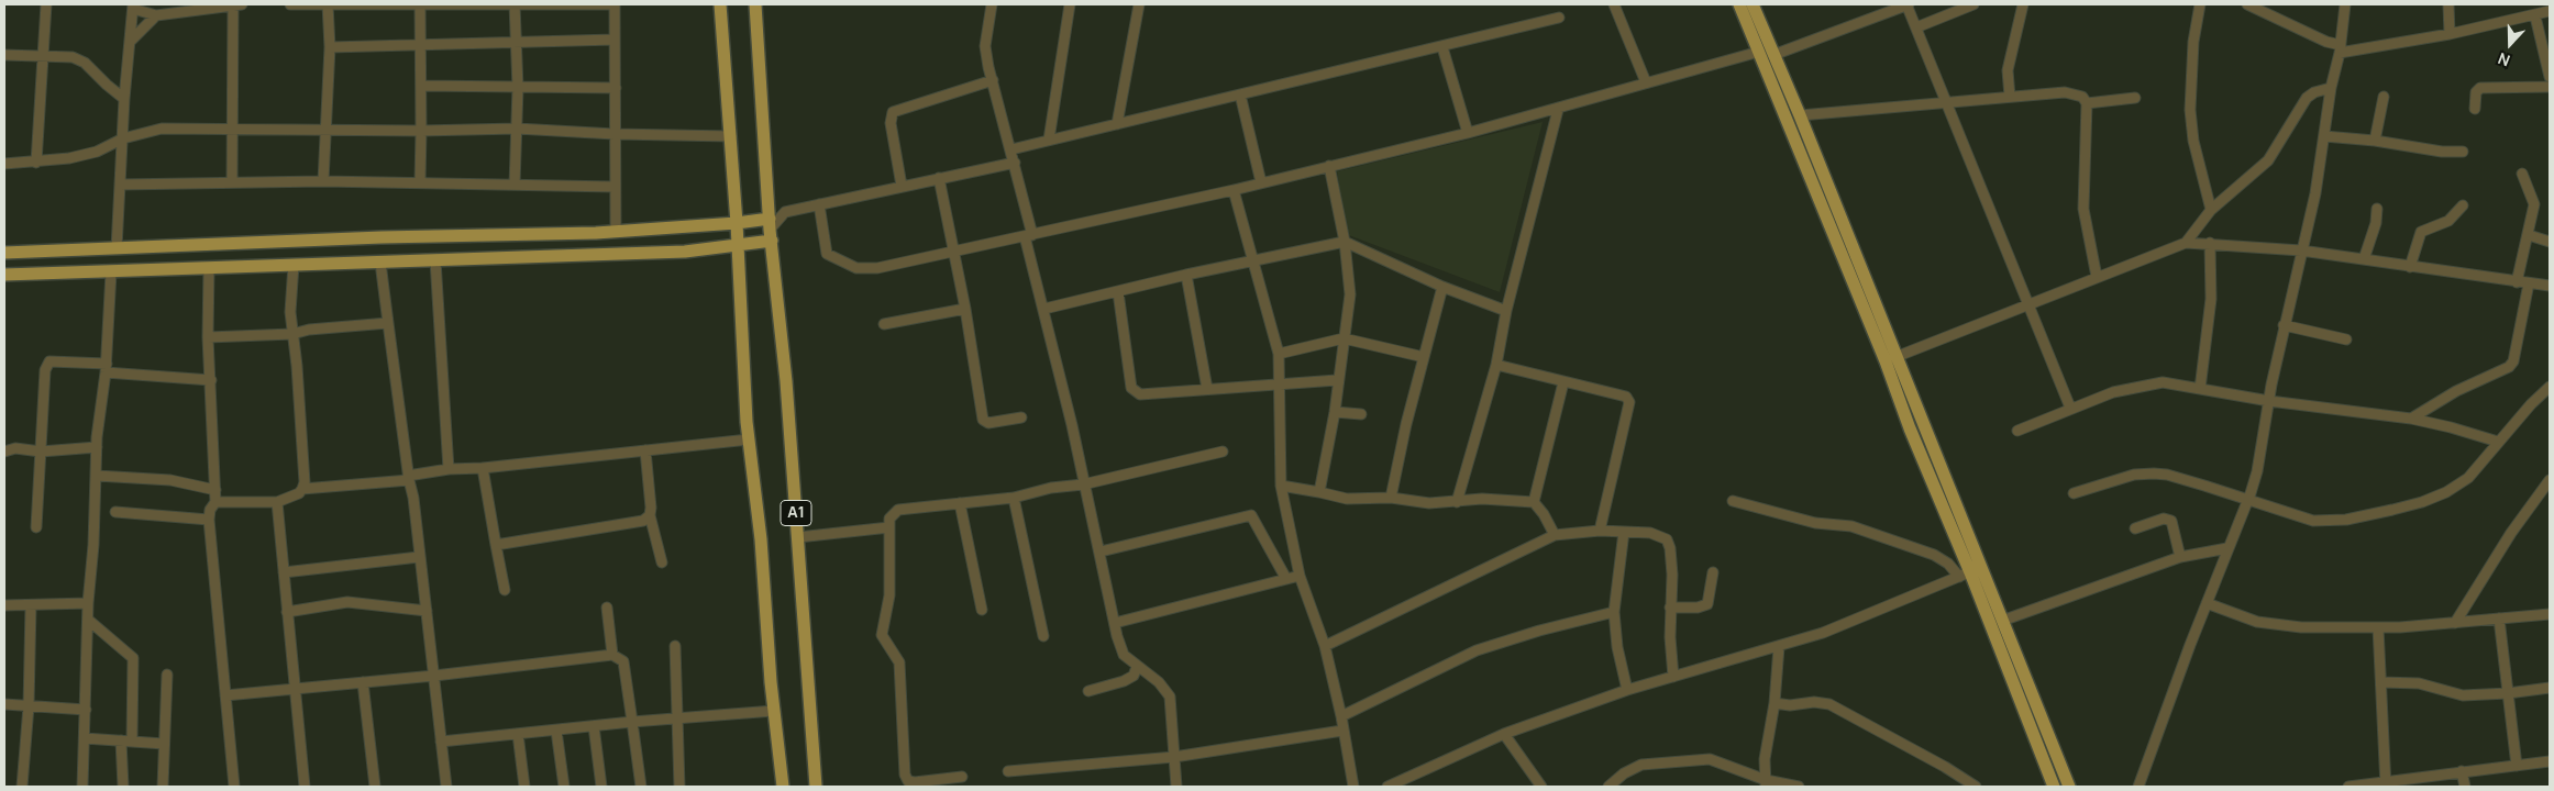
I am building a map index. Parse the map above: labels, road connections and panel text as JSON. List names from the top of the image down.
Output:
{
  "streets": {
    "main road": ["A1"]
  },
  "north": "bottom"
}
